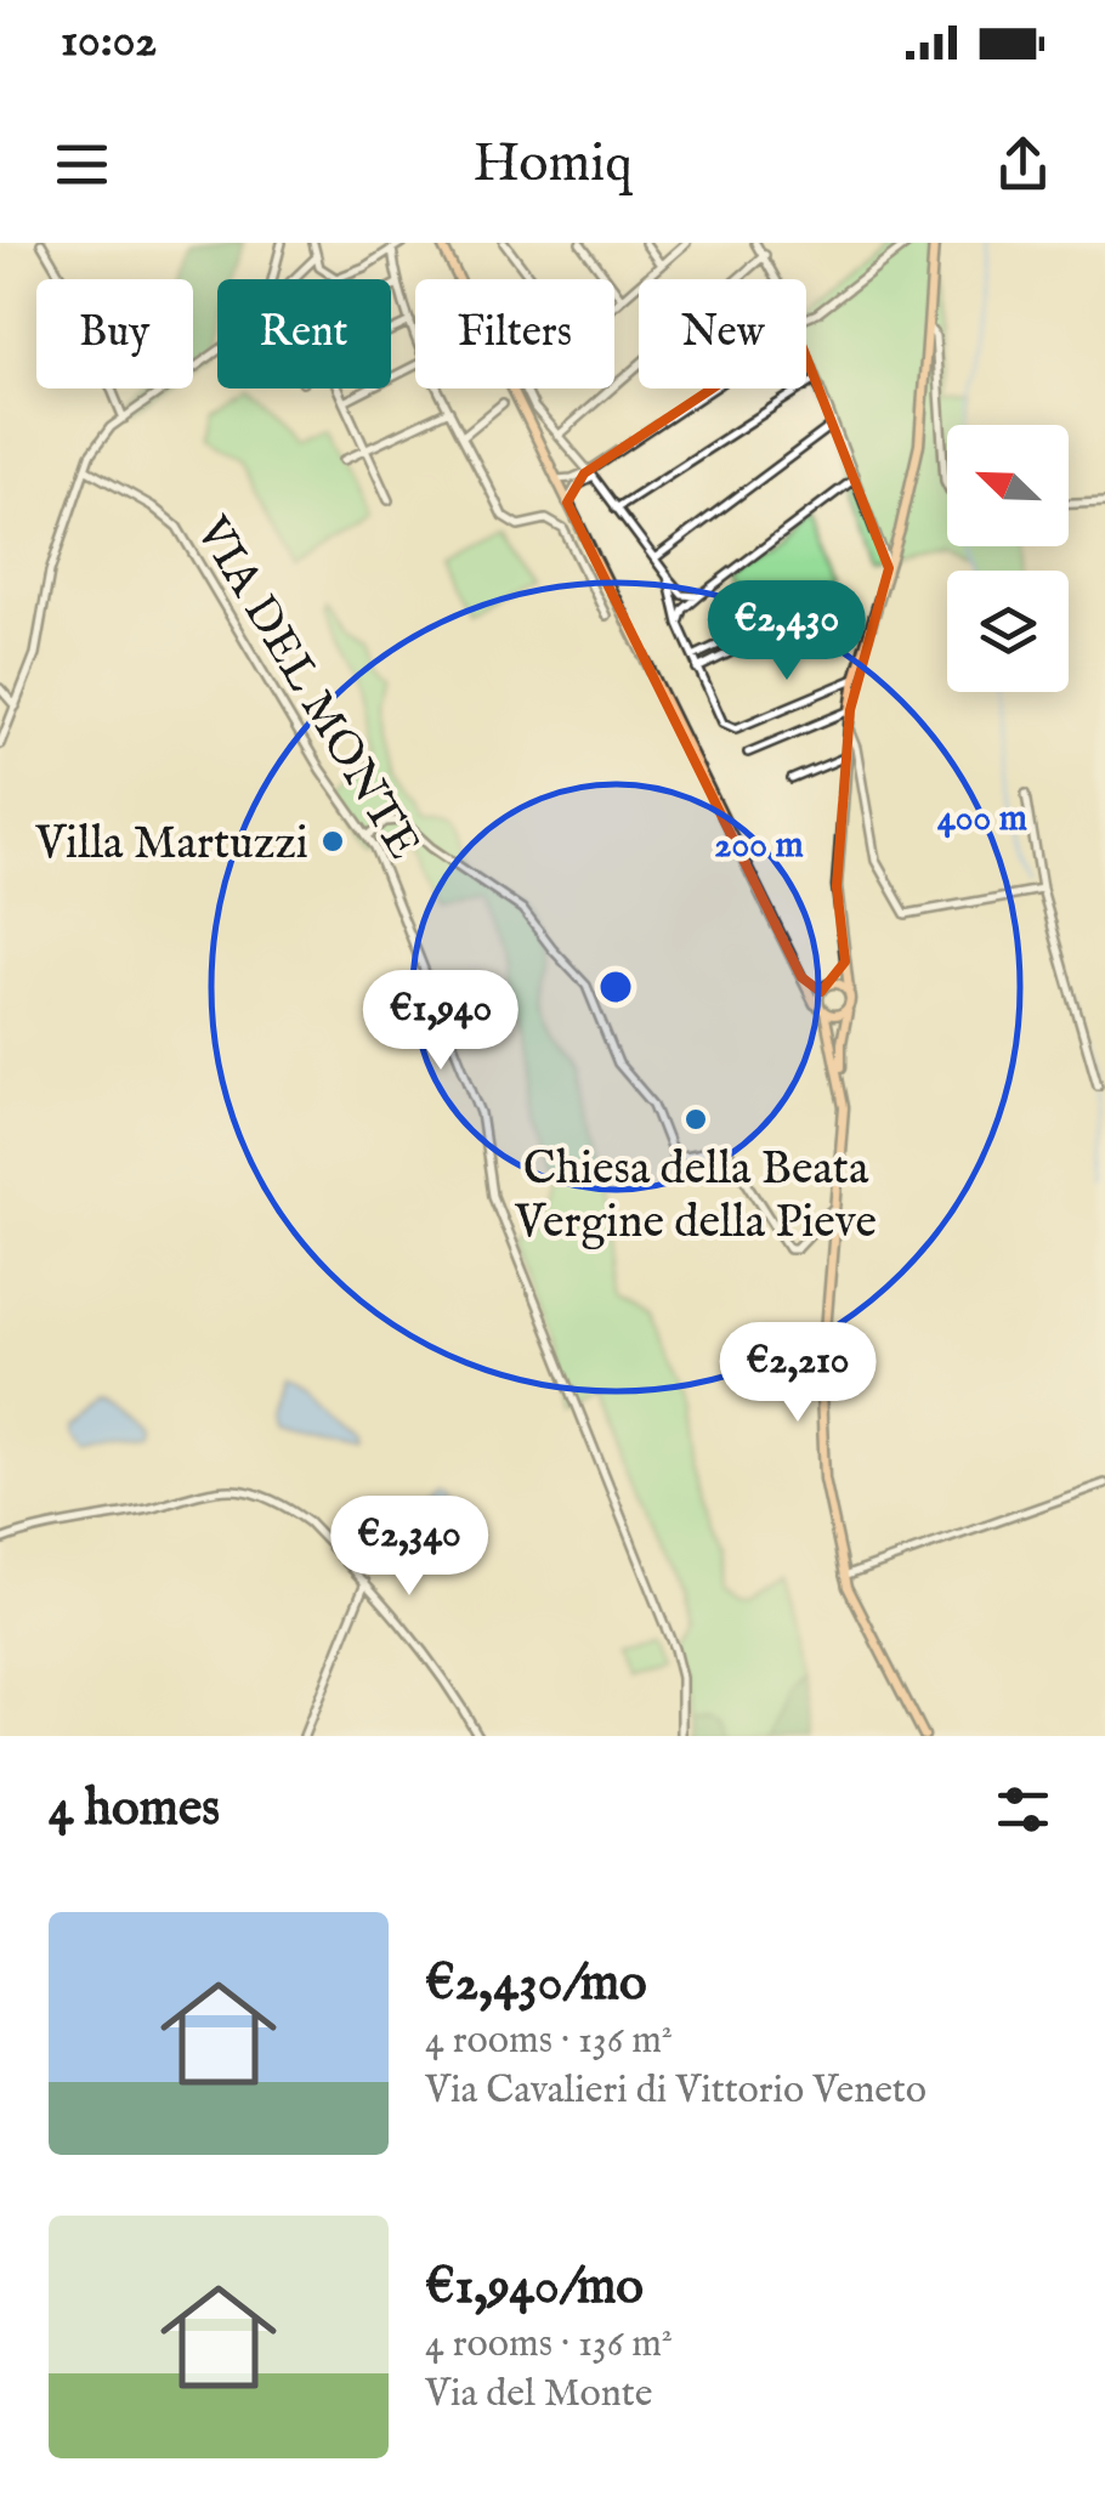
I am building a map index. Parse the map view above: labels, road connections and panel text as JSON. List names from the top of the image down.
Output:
{
  "streets": {
    "street": ["VIA DEL MONTE"]
  },
  "places": ["Villa Martuzzi", "Chiesa della Beata Vergine della Pieve"],
  "north": "top left",
  "page": {
    "status": "10:02",
    "header": "Homiq",
    "chip": [
      "Buy",
      "Rent",
      "Filters",
      "New"
    ],
    "price": [
      "€2,430",
      "€1,940",
      "€2,210",
      "€2,340"
    ],
    "heading": "4 homes",
    "list": [
      {
        "name": "€2,430/mo",
        "note": "4 rooms · 136 m² · Via Cavalieri di Vittorio Veneto"
      },
      {
        "name": "€1,940/mo",
        "note": "4 rooms · 136 m² · Via del Monte"
      }
    ]
  },
  "rings": ["400 m", "200 m"]
}
